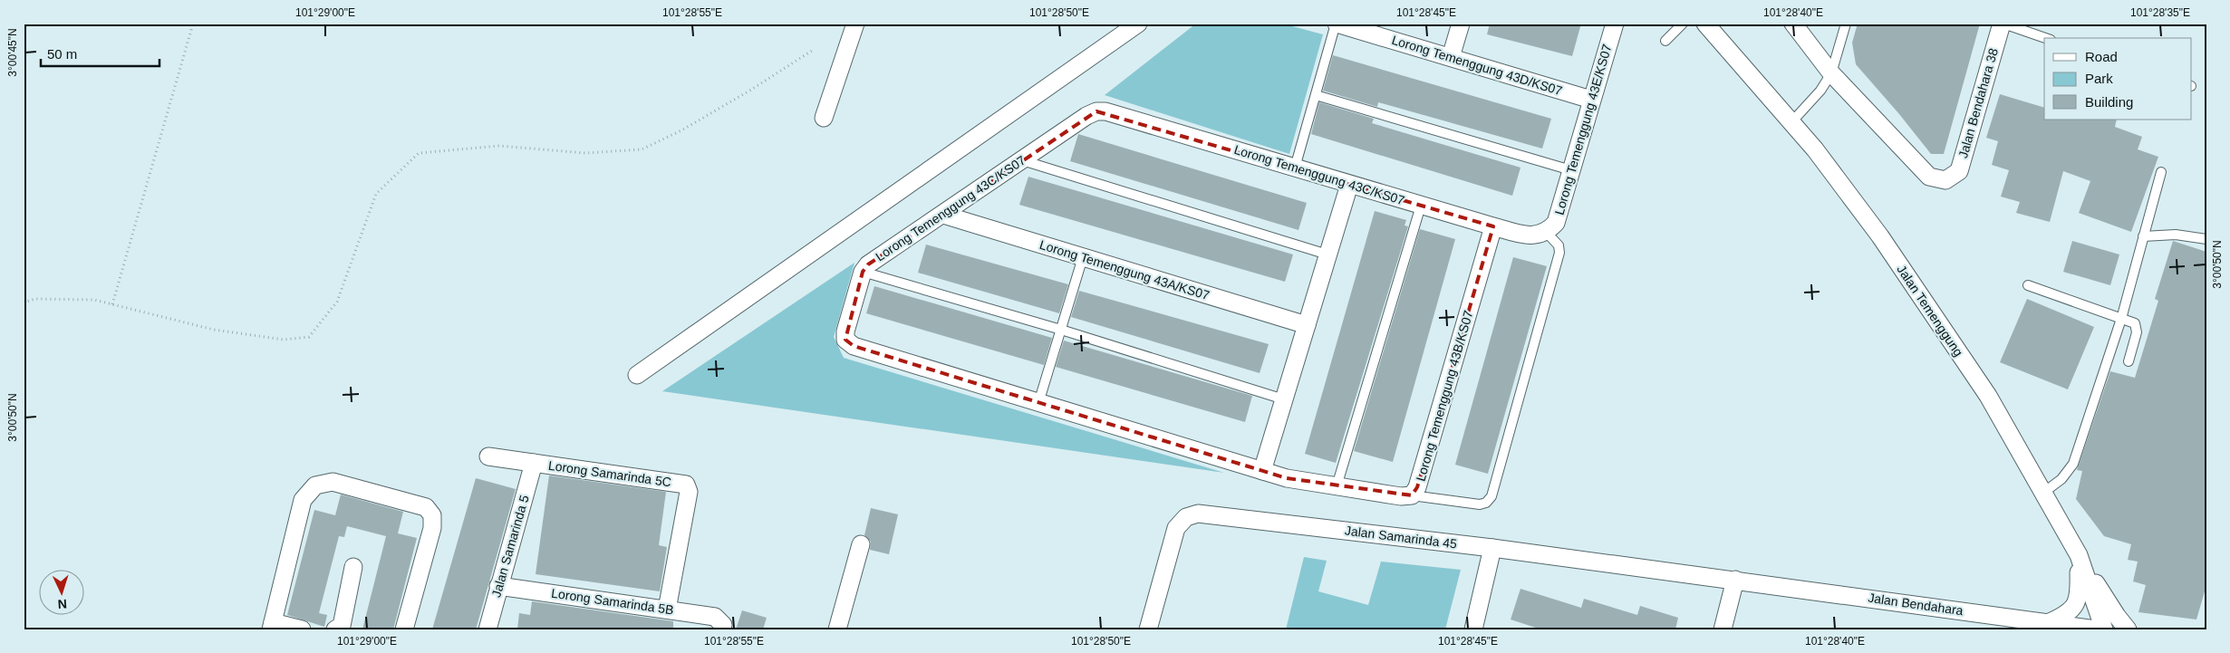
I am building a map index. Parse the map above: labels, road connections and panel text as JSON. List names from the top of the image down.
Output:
{
  "streets": {
    "street": [
      "Lorong Temenggung 43D/KS07",
      "Jalan Bendahara 38",
      "Lorong Temenggung 43E/KS07",
      "Lorong Temenggung 43C/KS07",
      "Lorong Temenggung 43A/KS07",
      "Jalan Temenggung",
      "Lorong Temenggung 43B/KS07",
      "Lorong Samarinda 5C",
      "Jalan Samarinda 45",
      "Jalan Samarinda 5",
      "Lorong Samarinda 5B",
      "Jalan Bendahara"
    ]
  },
  "crossings": [
    ["Lorong Temenggung 43D/KS07", "Lorong Temenggung 43E/KS07"],
    ["Lorong Temenggung 43C/KS07", "Lorong Temenggung 43A/KS07"],
    ["Lorong Temenggung 43C/KS07", "Lorong Temenggung 43B/KS07"],
    ["Lorong Samarinda 5C", "Jalan Samarinda 5"],
    ["Lorong Samarinda 5C", "Lorong Samarinda 5B"],
    ["Jalan Samarinda 45", "Jalan Bendahara"],
    ["Jalan Samarinda 5", "Lorong Samarinda 5B"]
  ],
  "legend": ["Road", "Park", "Building"],
  "scale_bar": "50 m",
  "north": "bottom",
  "coordinates": [
    "101°29'00\"E",
    "101°28'55\"E",
    "101°28'50\"E",
    "101°28'45\"E",
    "101°28'40\"E",
    "101°28'35\"E",
    "3°00'45\"N",
    "3°00'50\"N"
  ]
}
